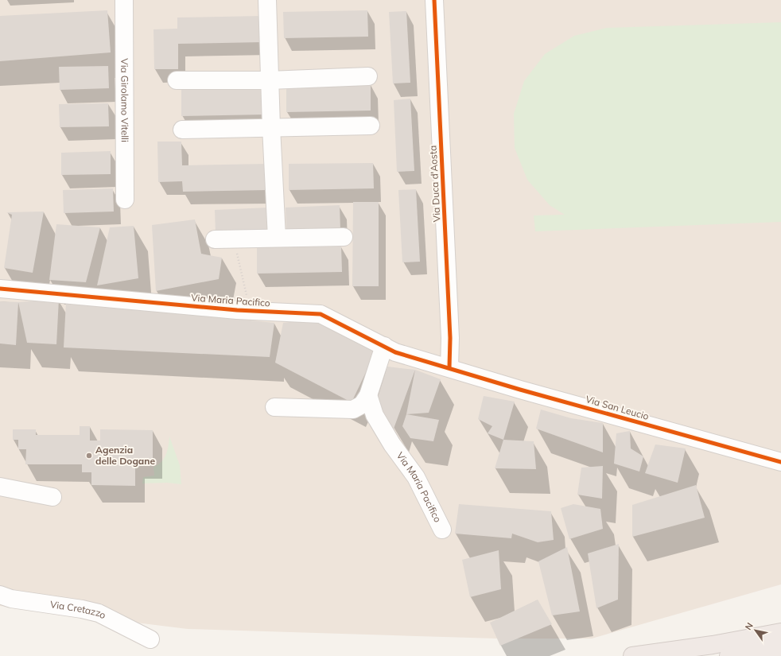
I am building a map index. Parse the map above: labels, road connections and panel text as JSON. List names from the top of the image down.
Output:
{
  "streets": {
    "street": [
      "Via Girolamo Vitelli",
      "Via Duca d'Aosta",
      "Via Maria Pacifico",
      "Via San Leucio",
      "Via Cretazzo"
    ]
  },
  "crossings": [
    ["Via Duca d'Aosta", "Via Maria Pacifico"],
    ["Via Duca d'Aosta", "Via San Leucio"],
    ["Via Maria Pacifico", "Via San Leucio"]
  ],
  "places": ["Agenzia delle Dogane"],
  "north": "top left"
}
